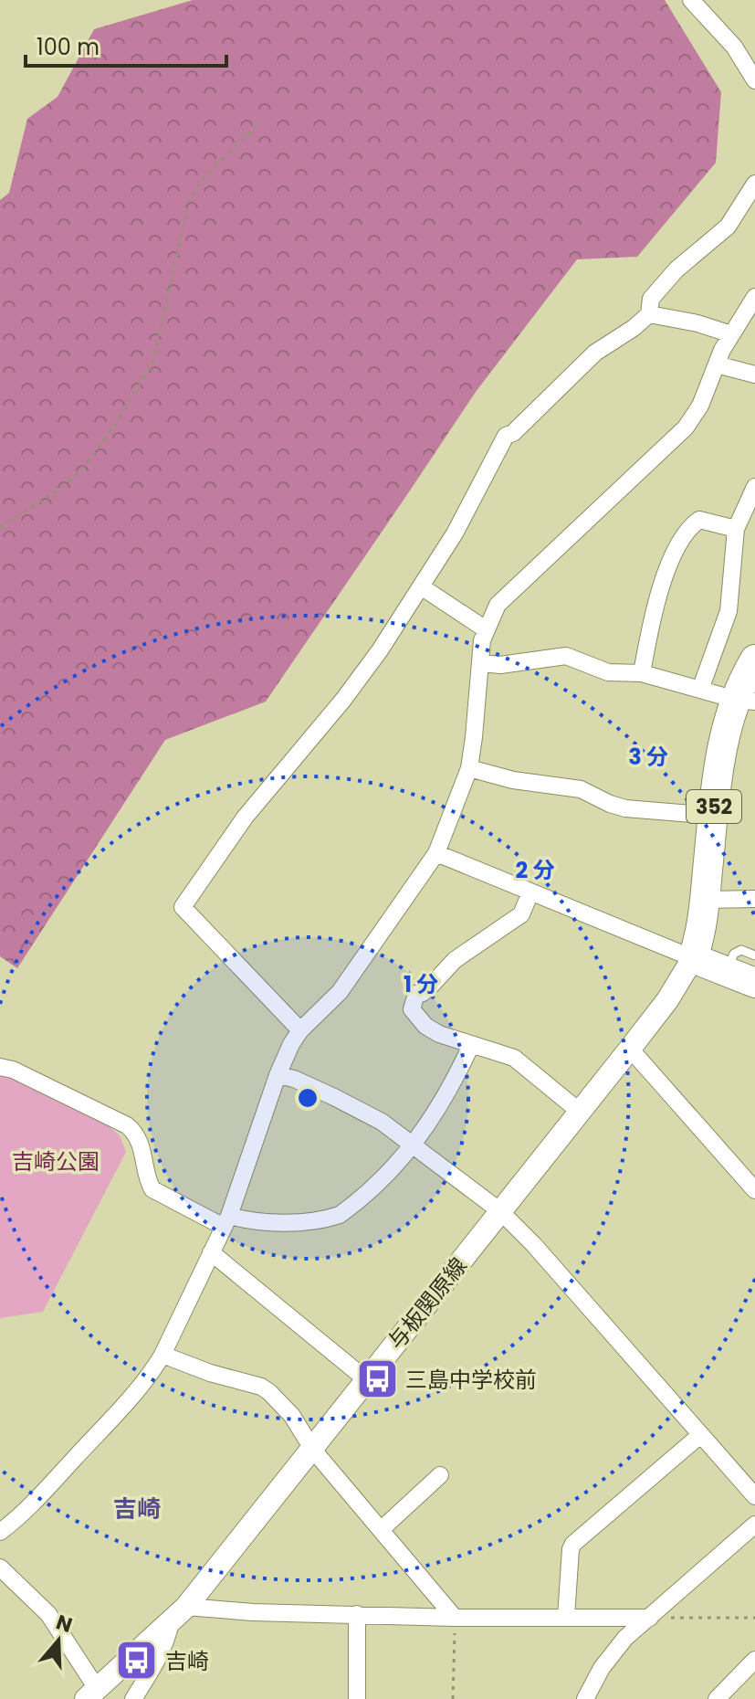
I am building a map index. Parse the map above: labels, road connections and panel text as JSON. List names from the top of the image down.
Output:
{
  "streets": {
    "highway": ["352"],
    "main road": ["与板関原線"]
  },
  "crossings": [
    ["352", "与板関原線"]
  ],
  "districts": ["吉崎"],
  "parks": ["吉崎公園"],
  "places": {
    "bus stop": ["三島中学校前", "吉崎"]
  },
  "scale_bar": "100 m",
  "north": "top",
  "rings": ["3 分", "2 分", "1 分"]
}
